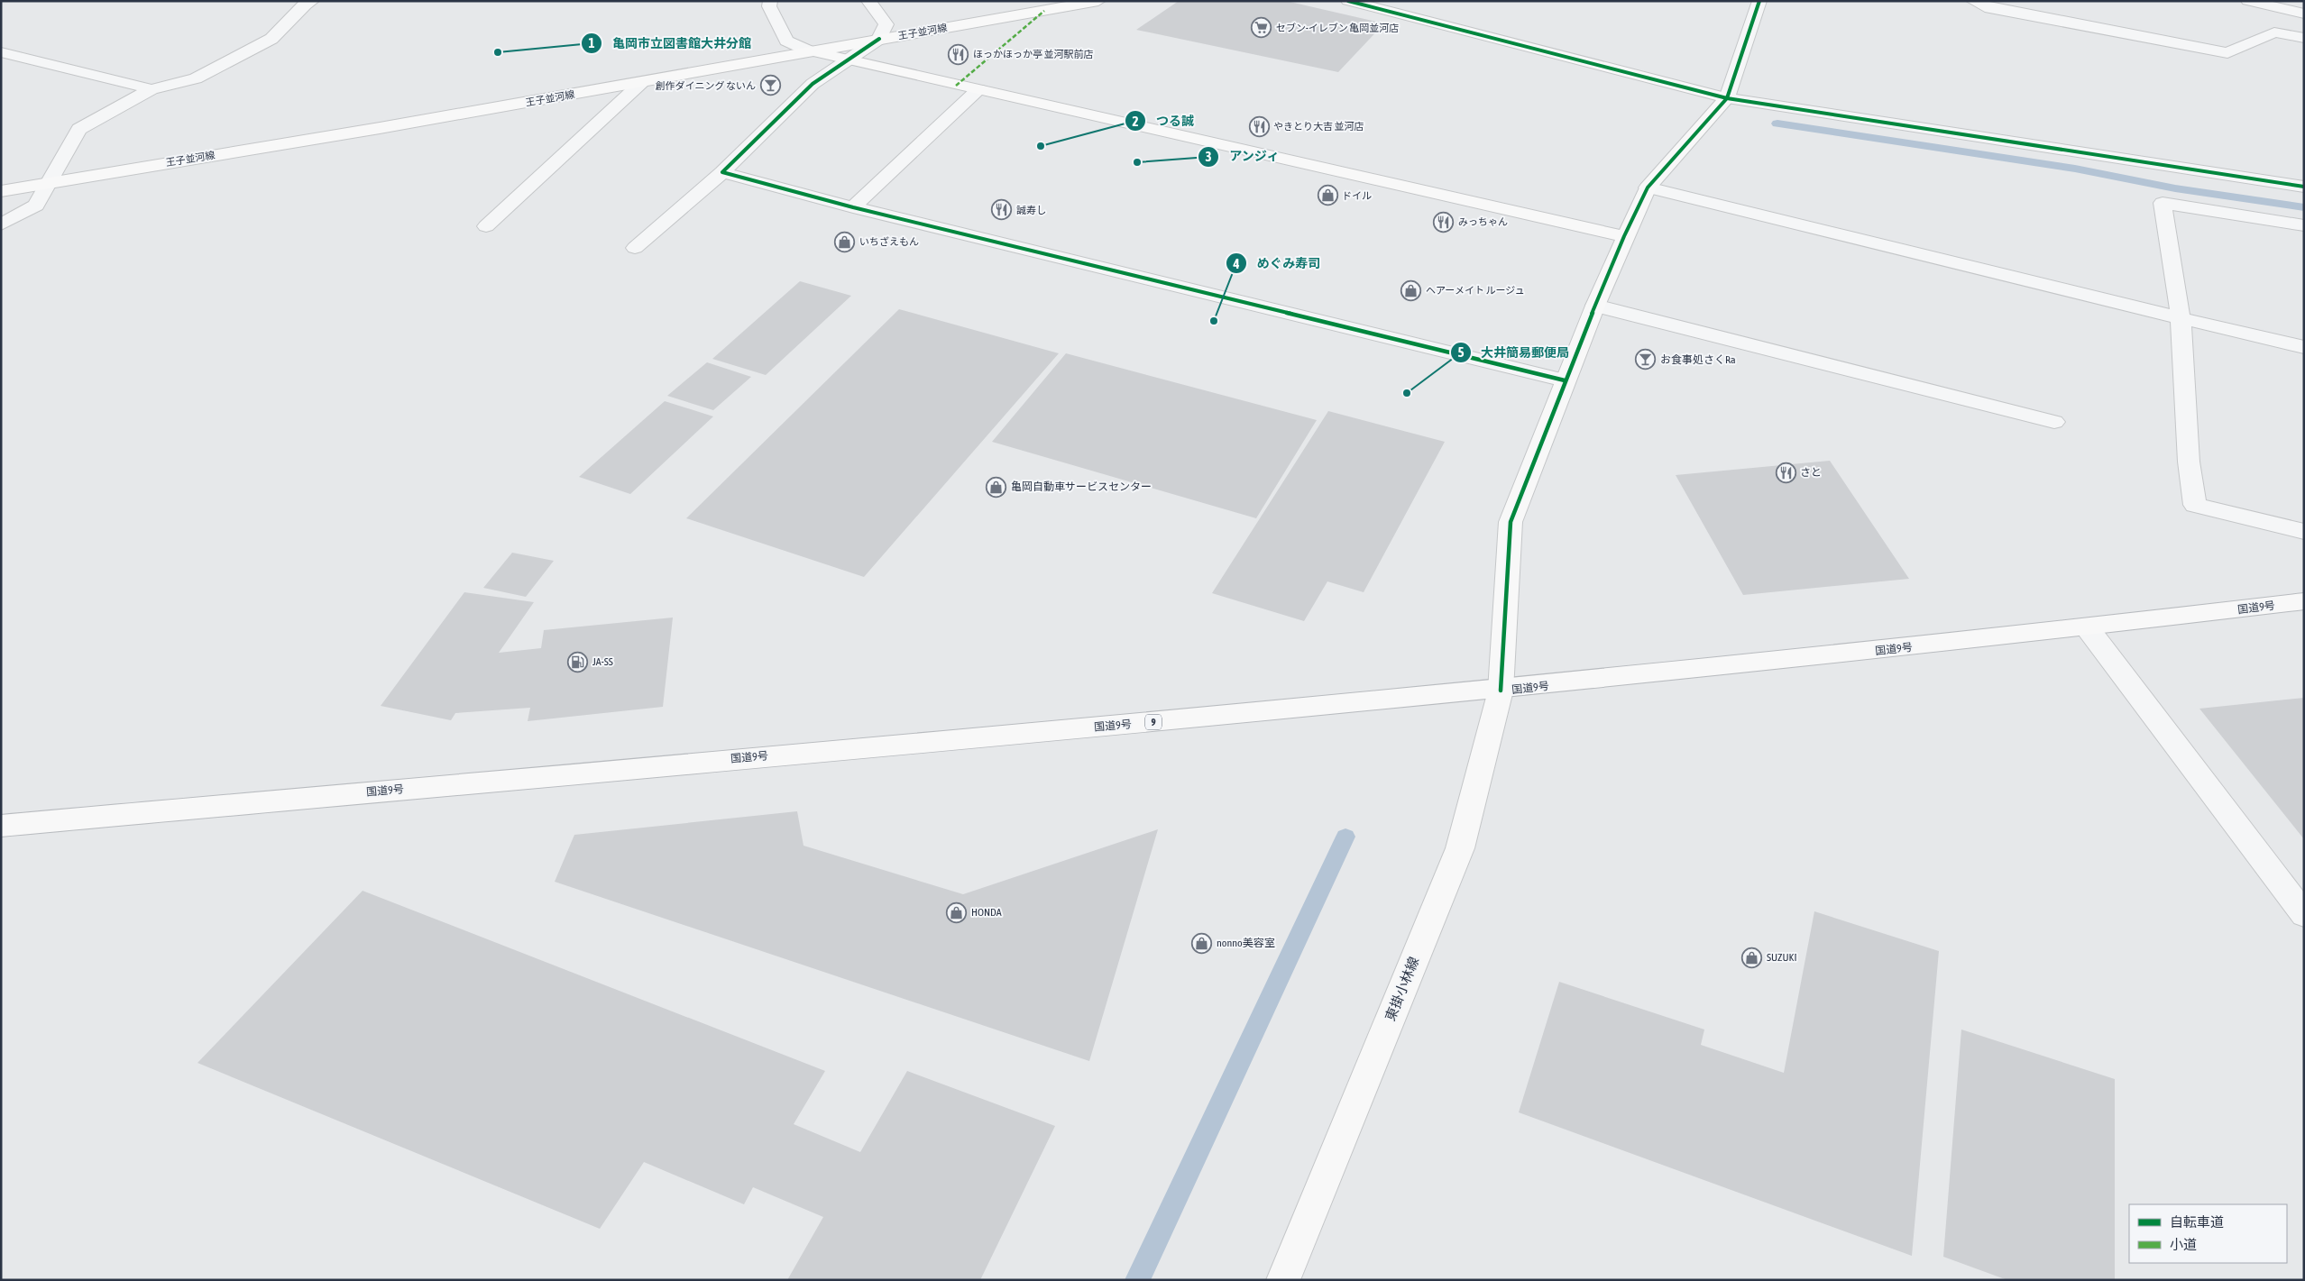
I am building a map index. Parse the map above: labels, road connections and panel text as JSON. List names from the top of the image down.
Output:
{
  "streets": {
    "main road": [
      "王子並河線",
      "国道9号",
      "9",
      "東掛小林線"
    ]
  },
  "crossings": [
    ["国道9号", "東掛小林線"]
  ],
  "places": {
    "supermarket": ["セブン-イレブン 亀岡並河店"],
    "other": [
      "亀岡市立図書館大井分館",
      "つる誠",
      "アンジィ",
      "めぐみ寿司",
      "大井簡易郵便局"
    ],
    "restaurant": [
      "ほっかほっか亭 並河駅前店",
      "やきとり大吉 並河店",
      "誠寿し",
      "みっちゃん",
      "さと"
    ],
    "bar": ["創作ダイニング ないん", "お食事処さくRa"],
    "shop": [
      "ドイル",
      "いちざえもん",
      "ヘアーメイト ルージュ",
      "亀岡自動車サービスセンター",
      "HONDA",
      "nonno美容室",
      "SUZUKI"
    ],
    "fuel station": ["JA-SS"]
  },
  "legend": ["自転車道", "小道"]
}
